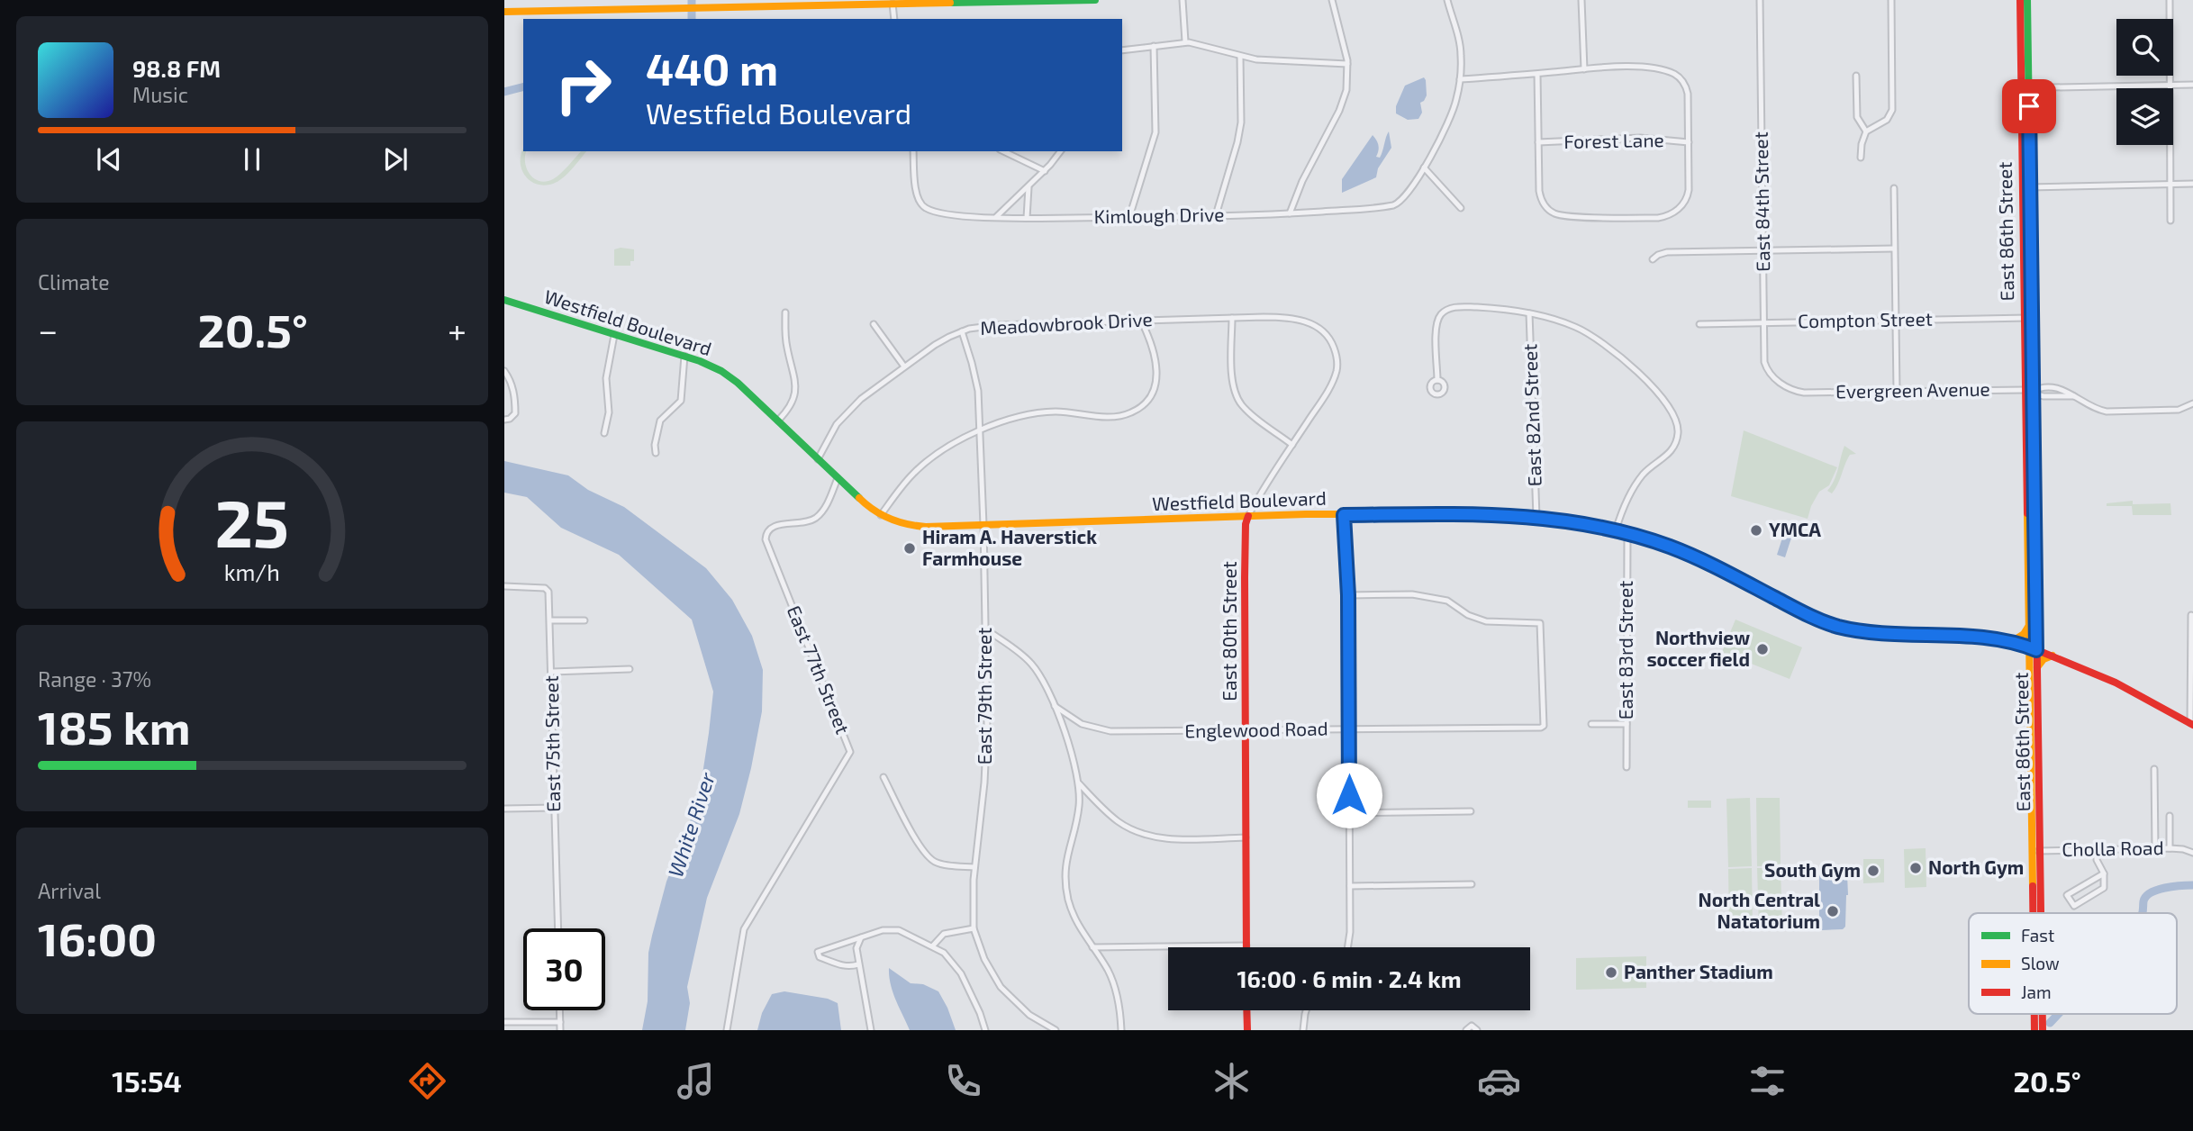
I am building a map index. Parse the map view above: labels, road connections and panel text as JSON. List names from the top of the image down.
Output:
{
  "streets": {
    "main road": ["East 86th Street", "Westfield Boulevard", "East 80th Street"],
    "street": [
      "Forest Lane",
      "East 84th Street",
      "Kimlough Drive",
      "Compton Street",
      "Meadowbrook Drive",
      "Evergreen Avenue",
      "East 82nd Street",
      "East 83rd Street",
      "East 77th Street",
      "East 79th Street",
      "Englewood Road",
      "East 75th Street",
      "Cholla Road"
    ]
  },
  "crossings": [
    ["East 84th Street", "Compton Street"],
    ["East 84th Street", "Evergreen Avenue"],
    ["East 86th Street", "Compton Street"],
    ["East 86th Street", "Westfield Boulevard"],
    ["East 86th Street", "Evergreen Avenue"],
    ["East 86th Street", "Cholla Road"],
    ["Westfield Boulevard", "Meadowbrook Drive"],
    ["Westfield Boulevard", "East 82nd Street"],
    ["Westfield Boulevard", "East 80th Street"],
    ["Westfield Boulevard", "East 83rd Street"],
    ["Westfield Boulevard", "East 77th Street"],
    ["Westfield Boulevard", "East 79th Street"],
    ["Meadowbrook Drive", "East 80th Street"],
    ["Meadowbrook Drive", "East 79th Street"],
    ["East 80th Street", "Englewood Road"]
  ],
  "water": ["White River"],
  "places": [
    "YMCA",
    "Hiram A. Haverstick Farmhouse",
    "Northview soccer field",
    "North Gym",
    "South Gym",
    "North Central Natatorium",
    "Panther Stadium"
  ],
  "legend": ["Fast", "Slow", "Jam"],
  "page": {
    "turn": ["440 m", "Westfield Boulevard"],
    "song": ["98.8 FM", "Music"],
    "tile": [
      "Climate",
      ["Range · 37%", "185 km"],
      ["Arrival", "16:00"]
    ],
    "heat": ["−", "20.5°", "+"],
    "limit": "30",
    "trip": "16:00 · 6 min · 2.4 km",
    "tabs": ["15:54", "20.5°"],
    "gauge": ["25", "km/h"]
  }
}
